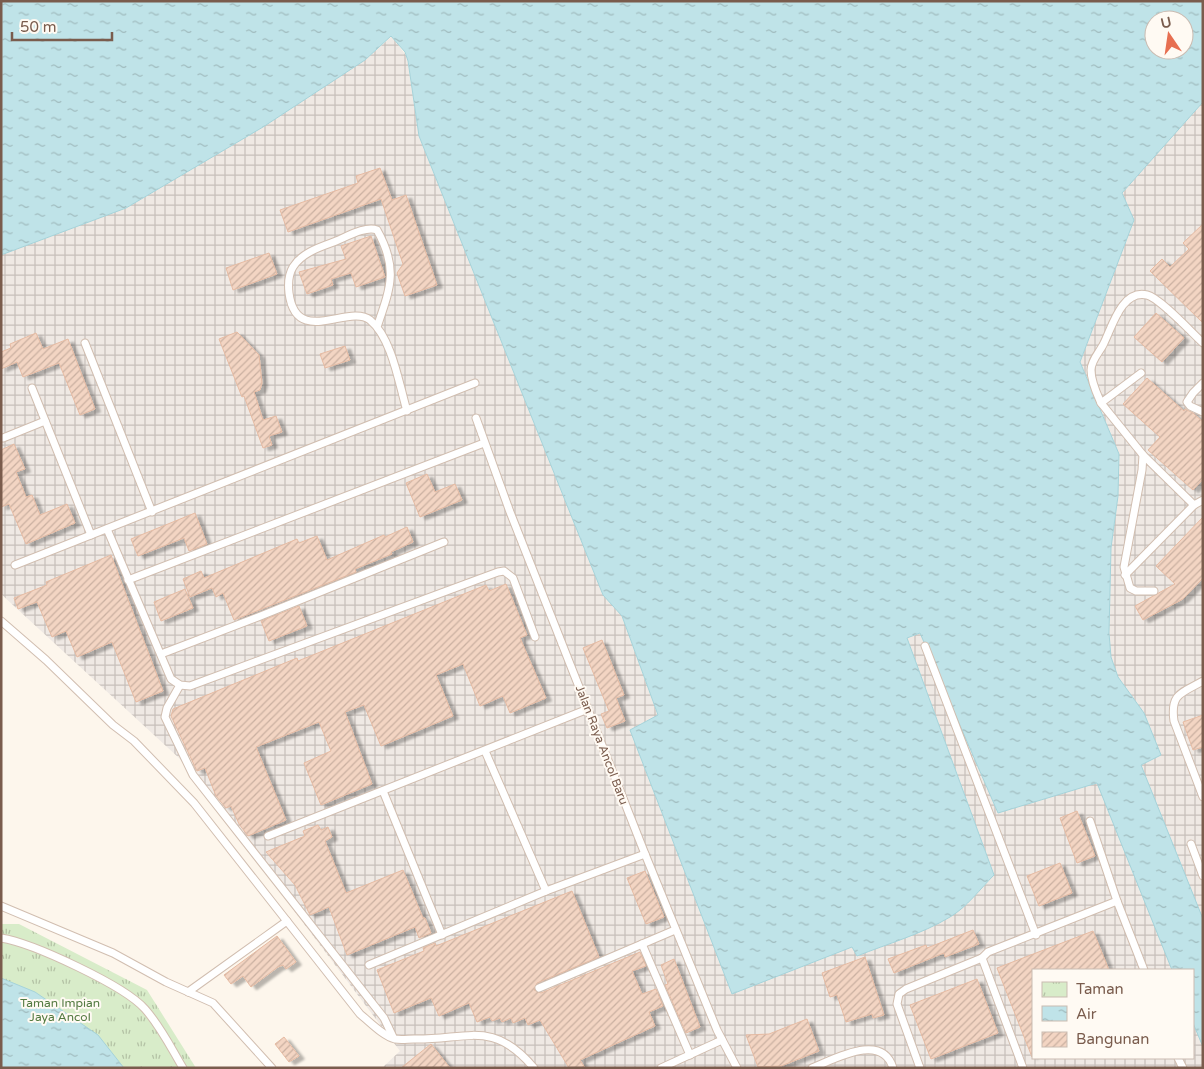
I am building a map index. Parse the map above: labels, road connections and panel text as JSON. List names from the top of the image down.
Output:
{
  "streets": {
    "lane": ["Jalan Raya Ancol Baru"]
  },
  "parks": ["Taman Impian Jaya Ancol"],
  "legend": ["Taman", "Air", "Bangunan"],
  "scale_bar": "50 m",
  "north": "top"
}
